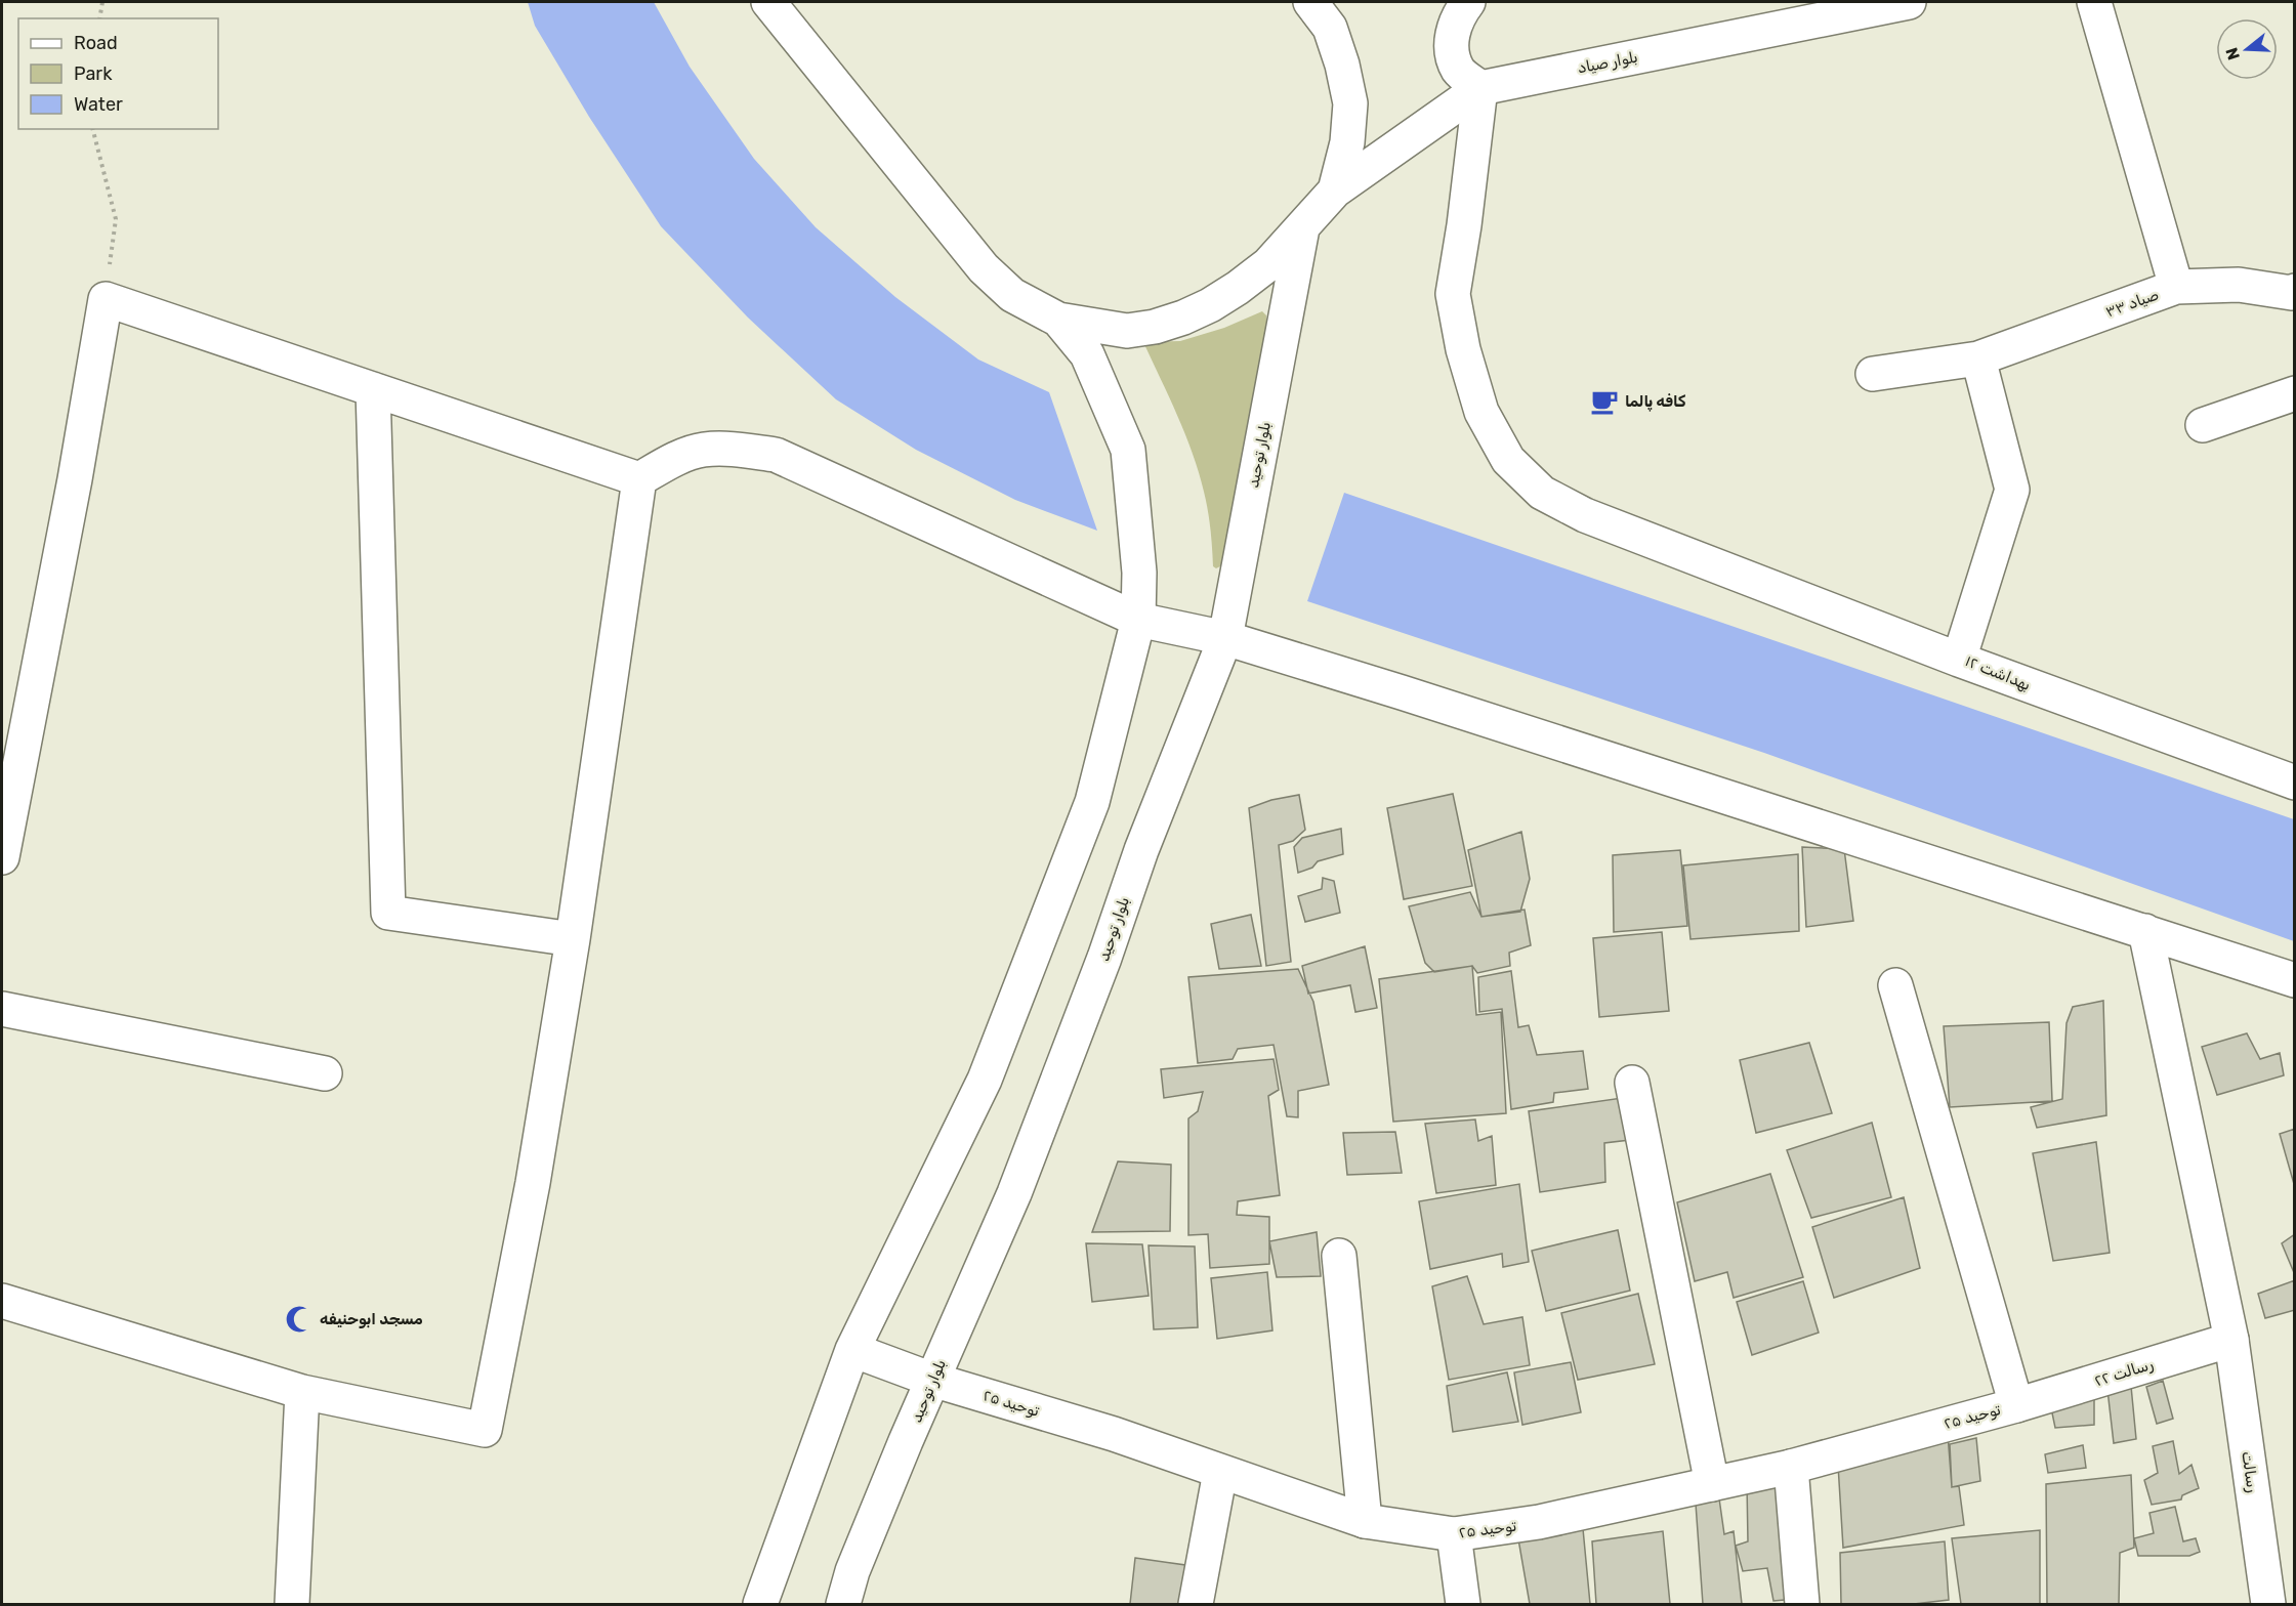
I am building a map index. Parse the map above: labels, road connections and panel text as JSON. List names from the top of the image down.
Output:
{
  "streets": {
    "street": [
      "بلوار صیاد",
      "صیاد ۳۳",
      "بلوار توحید",
      "بهداشت ۱۲",
      "رسالت ۲۲",
      "توحید ۲۵",
      "رسالت"
    ]
  },
  "crossings": [
    ["صیاد ۳۳", "بهداشت ۱۲"],
    ["بلوار توحید", "توحید ۲۵"],
    ["رسالت ۲۲", "توحید ۲۵"],
    ["رسالت ۲۲", "رسالت"]
  ],
  "places": {
    "cafe": ["کافه پالما"],
    "mosque": ["مسجد ابوحنیفه"]
  },
  "legend": ["Road", "Park", "Water"],
  "north": "left"
}
